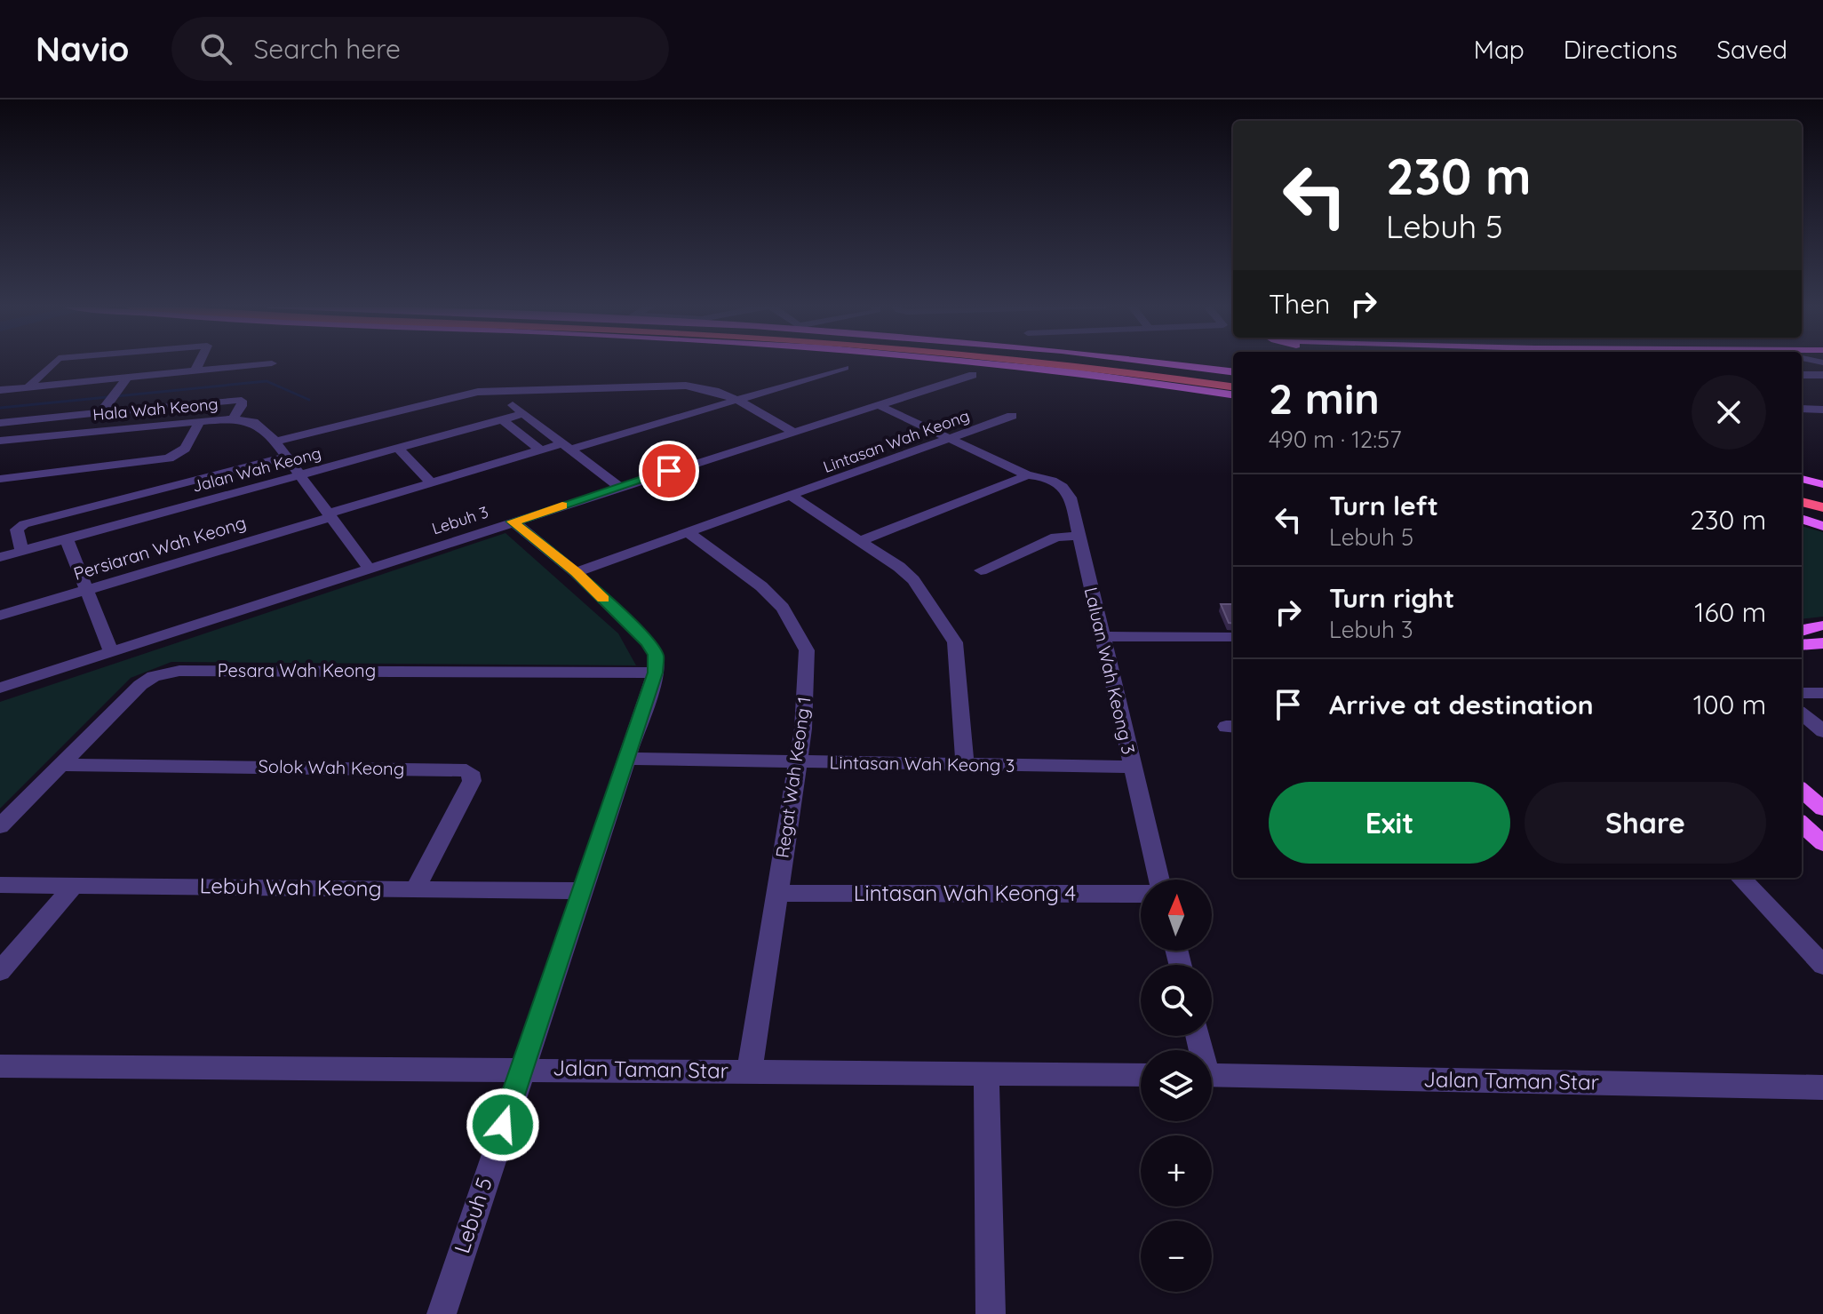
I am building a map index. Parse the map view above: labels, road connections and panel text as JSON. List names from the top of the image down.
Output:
{
  "streets": {
    "street": [
      "Hala Wah Keong",
      "Lintasan Wah Keong",
      "Jalan Wah Keong",
      "Lebuh 3",
      "Persiaran Wah Keong",
      "Pesara Wah Keong",
      "Laluan Wah Keong 3",
      "Lintasan Wah Keong 3",
      "Solok Wah Keong",
      "Regat Wah Keong 1",
      "Lebuh Wah Keong",
      "Lintasan Wah Keong 4",
      "Jalan Taman Star",
      "Lebuh 5"
    ]
  },
  "crossings": [
    ["Hala Wah Keong", "Jalan Wah Keong"],
    ["Hala Wah Keong", "Lebuh 3"],
    ["Hala Wah Keong", "Persiaran Wah Keong"],
    ["Lintasan Wah Keong", "Regat Wah Keong 1"],
    ["Pesara Wah Keong", "Solok Wah Keong"],
    ["Pesara Wah Keong", "Lebuh 5"],
    ["Laluan Wah Keong 3", "Lintasan Wah Keong 3"],
    ["Lintasan Wah Keong 3", "Regat Wah Keong 1"],
    ["Lintasan Wah Keong 3", "Lebuh 5"],
    ["Solok Wah Keong", "Lebuh Wah Keong"],
    ["Regat Wah Keong 1", "Lintasan Wah Keong 4"],
    ["Regat Wah Keong 1", "Jalan Taman Star"],
    ["Lebuh Wah Keong", "Lebuh 5"],
    ["Jalan Taman Star", "Lebuh 5"]
  ],
  "north": "top",
  "page": {
    "header": "Navio",
    "search": "Search here",
    "nav": ["Map", "Directions", "Saved"],
    "turn": ["230 m", "Lebuh 5"],
    "then": "Then",
    "heading": ["2 min", "490 m · 12:57"],
    "list": [
      {
        "name": "Turn left",
        "note": "Lebuh 5",
        "value": "230 m"
      },
      {
        "name": "Turn right",
        "note": "Lebuh 3",
        "value": "160 m"
      },
      {
        "name": "Arrive at destination",
        "value": "100 m"
      }
    ],
    "buttons": ["Exit", "Share"],
    "map_buttons": ["+", "−"]
  }
}
